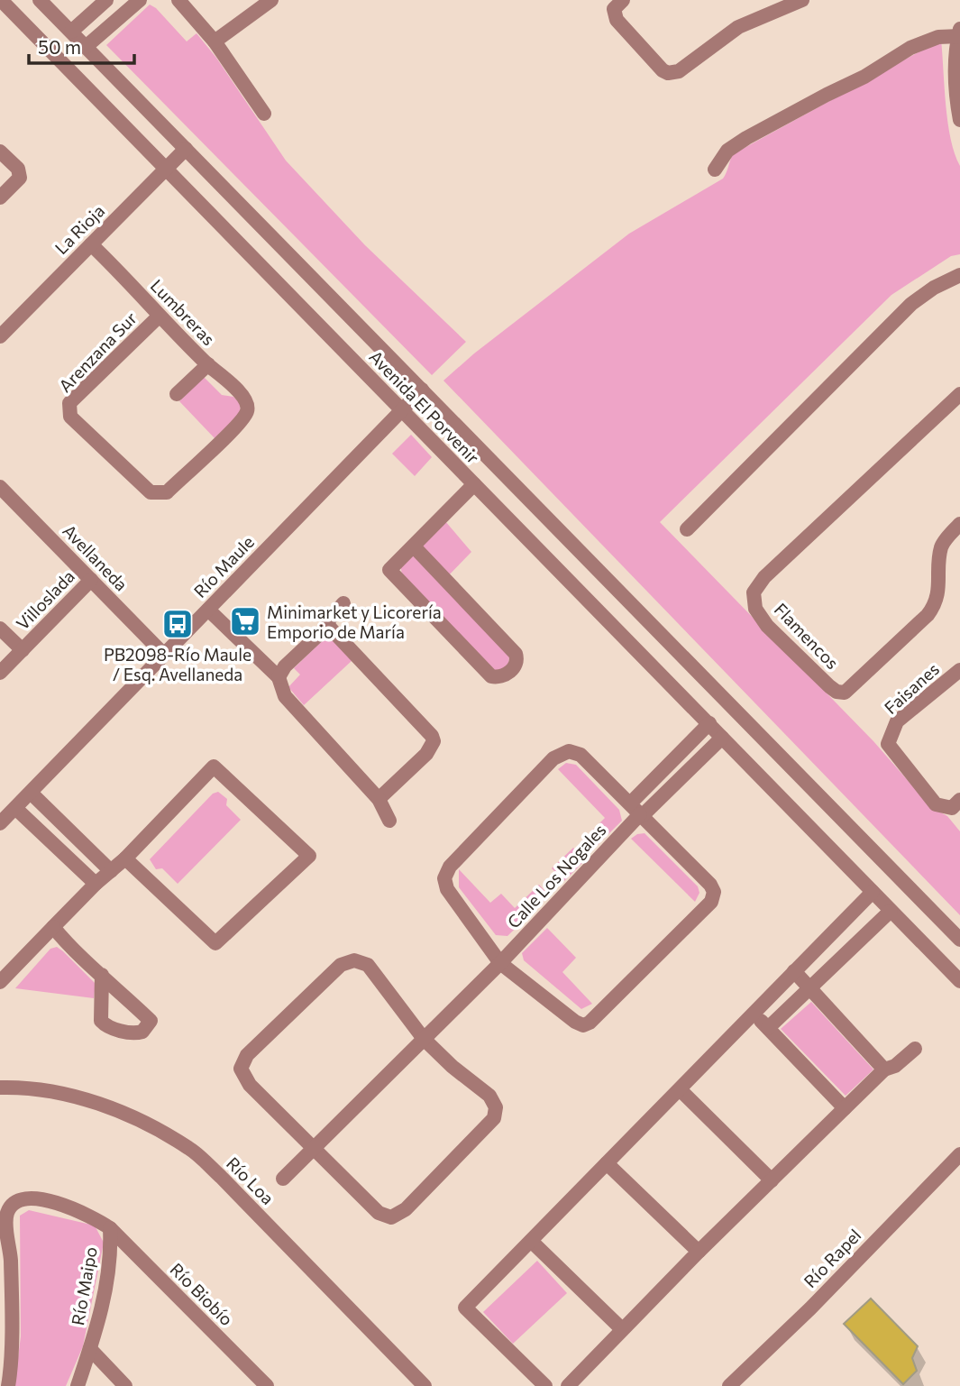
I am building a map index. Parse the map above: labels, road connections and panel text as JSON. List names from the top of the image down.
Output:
{
  "streets": {
    "street": [
      "La Rioja",
      "Lumbreras",
      "Arenzana Sur",
      "Avenida El Porvenir",
      "Avellaneda",
      "Río Maule",
      "Villoslada",
      "Flamencos",
      "Faisanes",
      "Calle Los Nogales",
      "Río Loa",
      "Río Rapel",
      "Río Maipo",
      "Río Biobío"
    ]
  },
  "crossings": [
    ["La Rioja", "Lumbreras"],
    ["La Rioja", "Avenida El Porvenir"],
    ["Lumbreras", "Arenzana Sur"],
    ["Avenida El Porvenir", "Río Maule"],
    ["Avenida El Porvenir", "Calle Los Nogales"],
    ["Avellaneda", "Río Maule"],
    ["Avellaneda", "Villoslada"],
    ["Río Maipo", "Río Biobío"]
  ],
  "places": {
    "supermarket": ["Minimarket y Licorería Emporio de María"],
    "bus stop": ["PB2098-Río Maule / Esq. Avellaneda"]
  },
  "scale_bar": "50 m"
}
